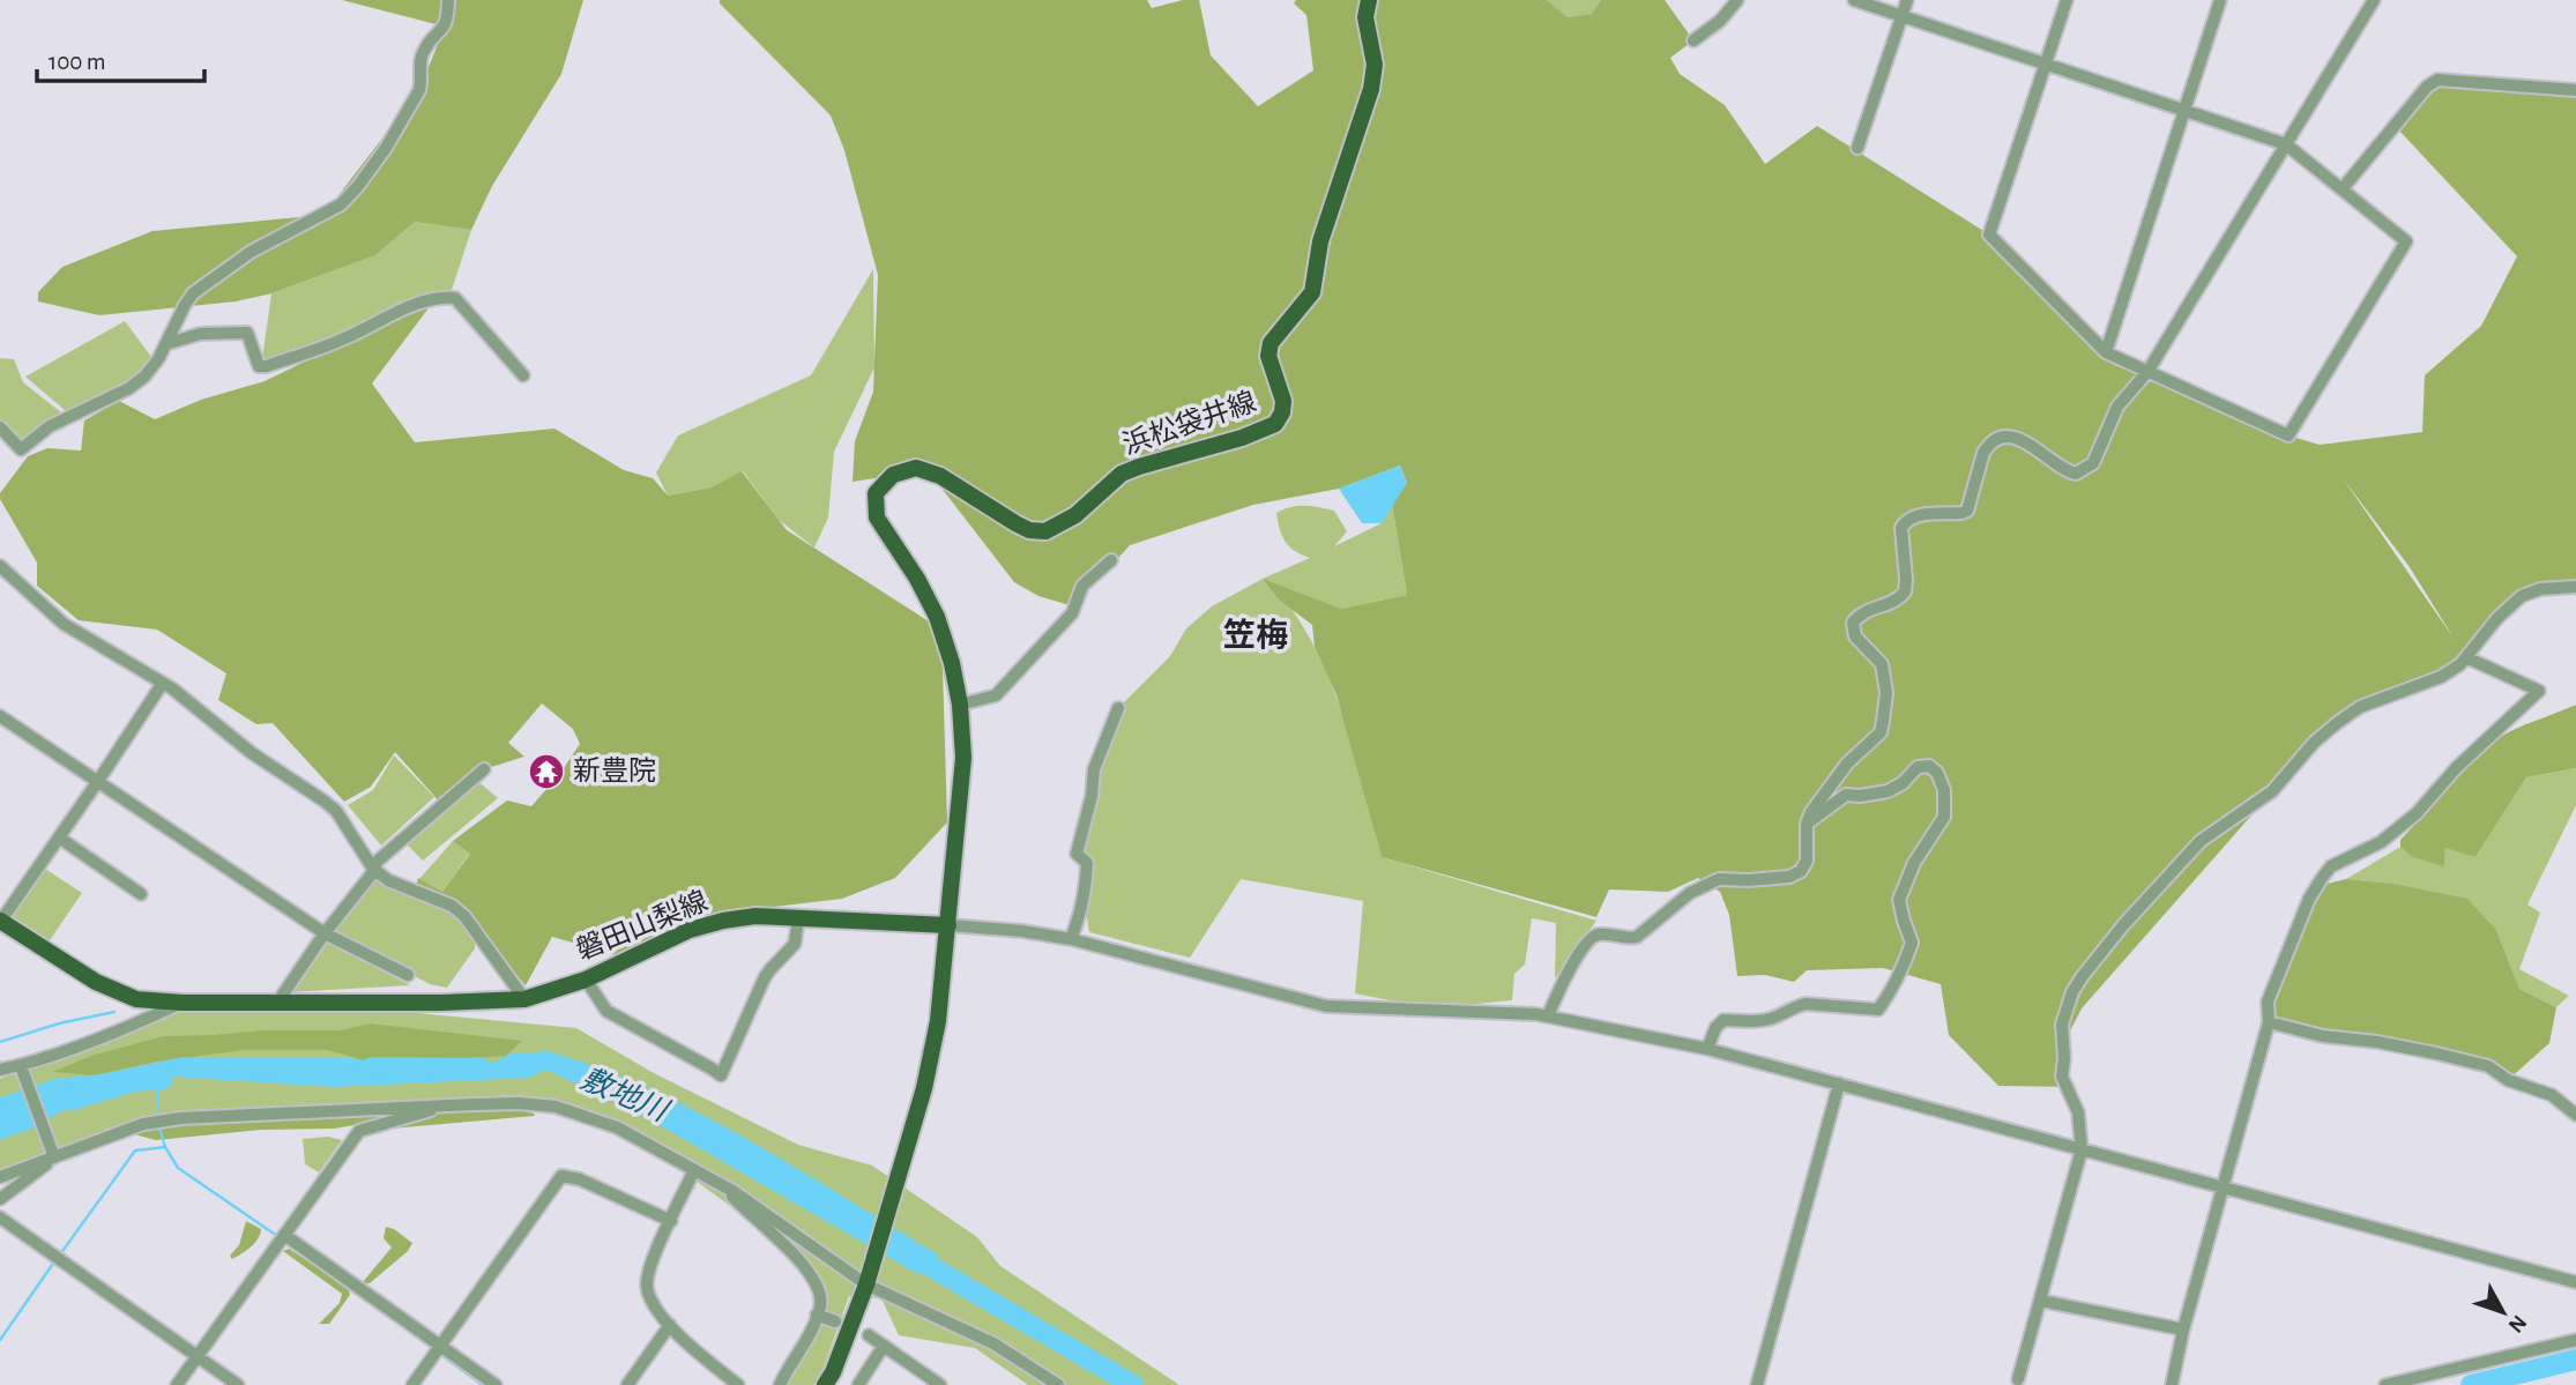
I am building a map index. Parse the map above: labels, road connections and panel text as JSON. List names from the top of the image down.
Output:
{
  "streets": {
    "main road": ["浜松袋井線", "磐田山梨線"]
  },
  "crossings": [
    ["浜松袋井線", "磐田山梨線"]
  ],
  "districts": ["笠梅"],
  "water": ["敷地川"],
  "places": {
    "temple": ["新豊院"]
  },
  "scale_bar": "100 m",
  "north": "bottom right"
}
